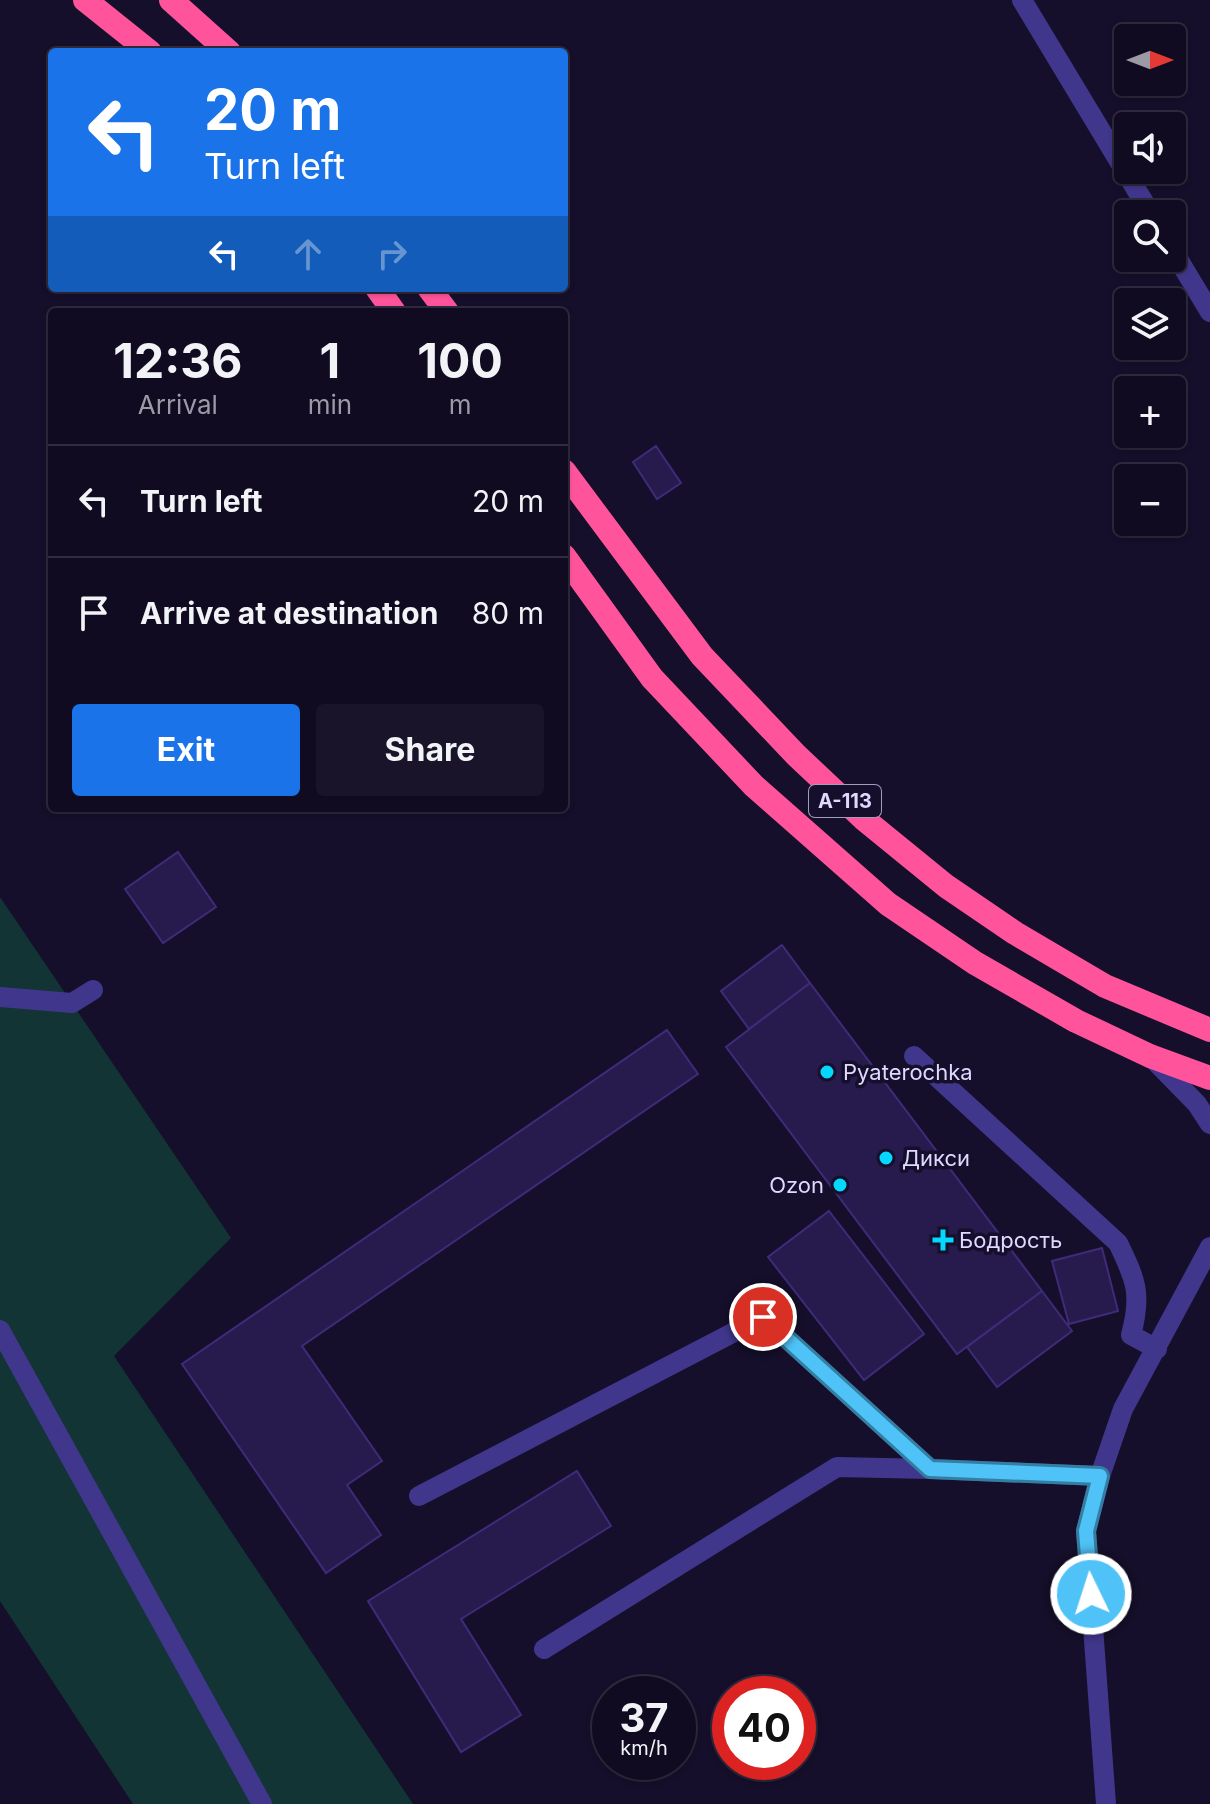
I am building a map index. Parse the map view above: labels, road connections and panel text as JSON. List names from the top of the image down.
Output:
{
  "streets": {
    "highway": ["А-113"]
  },
  "places": {
    "other": ["Pyaterochka", "Дикси", "Ozon"],
    "health": ["Бодрость"]
  },
  "north": "right",
  "page": {
    "map_buttons": ["+", "−"],
    "turn": ["20 m", "Turn left"],
    "eta": [
      "12:36",
      "Arrival",
      "1",
      "min",
      "100",
      "m"
    ],
    "list": [
      {
        "name": "Turn left",
        "value": "20 m"
      },
      {
        "name": "Arrive at destination",
        "value": "80 m"
      }
    ],
    "buttons": ["Exit", "Share"],
    "speed": "37 km/h",
    "limit": "40"
  }
}
